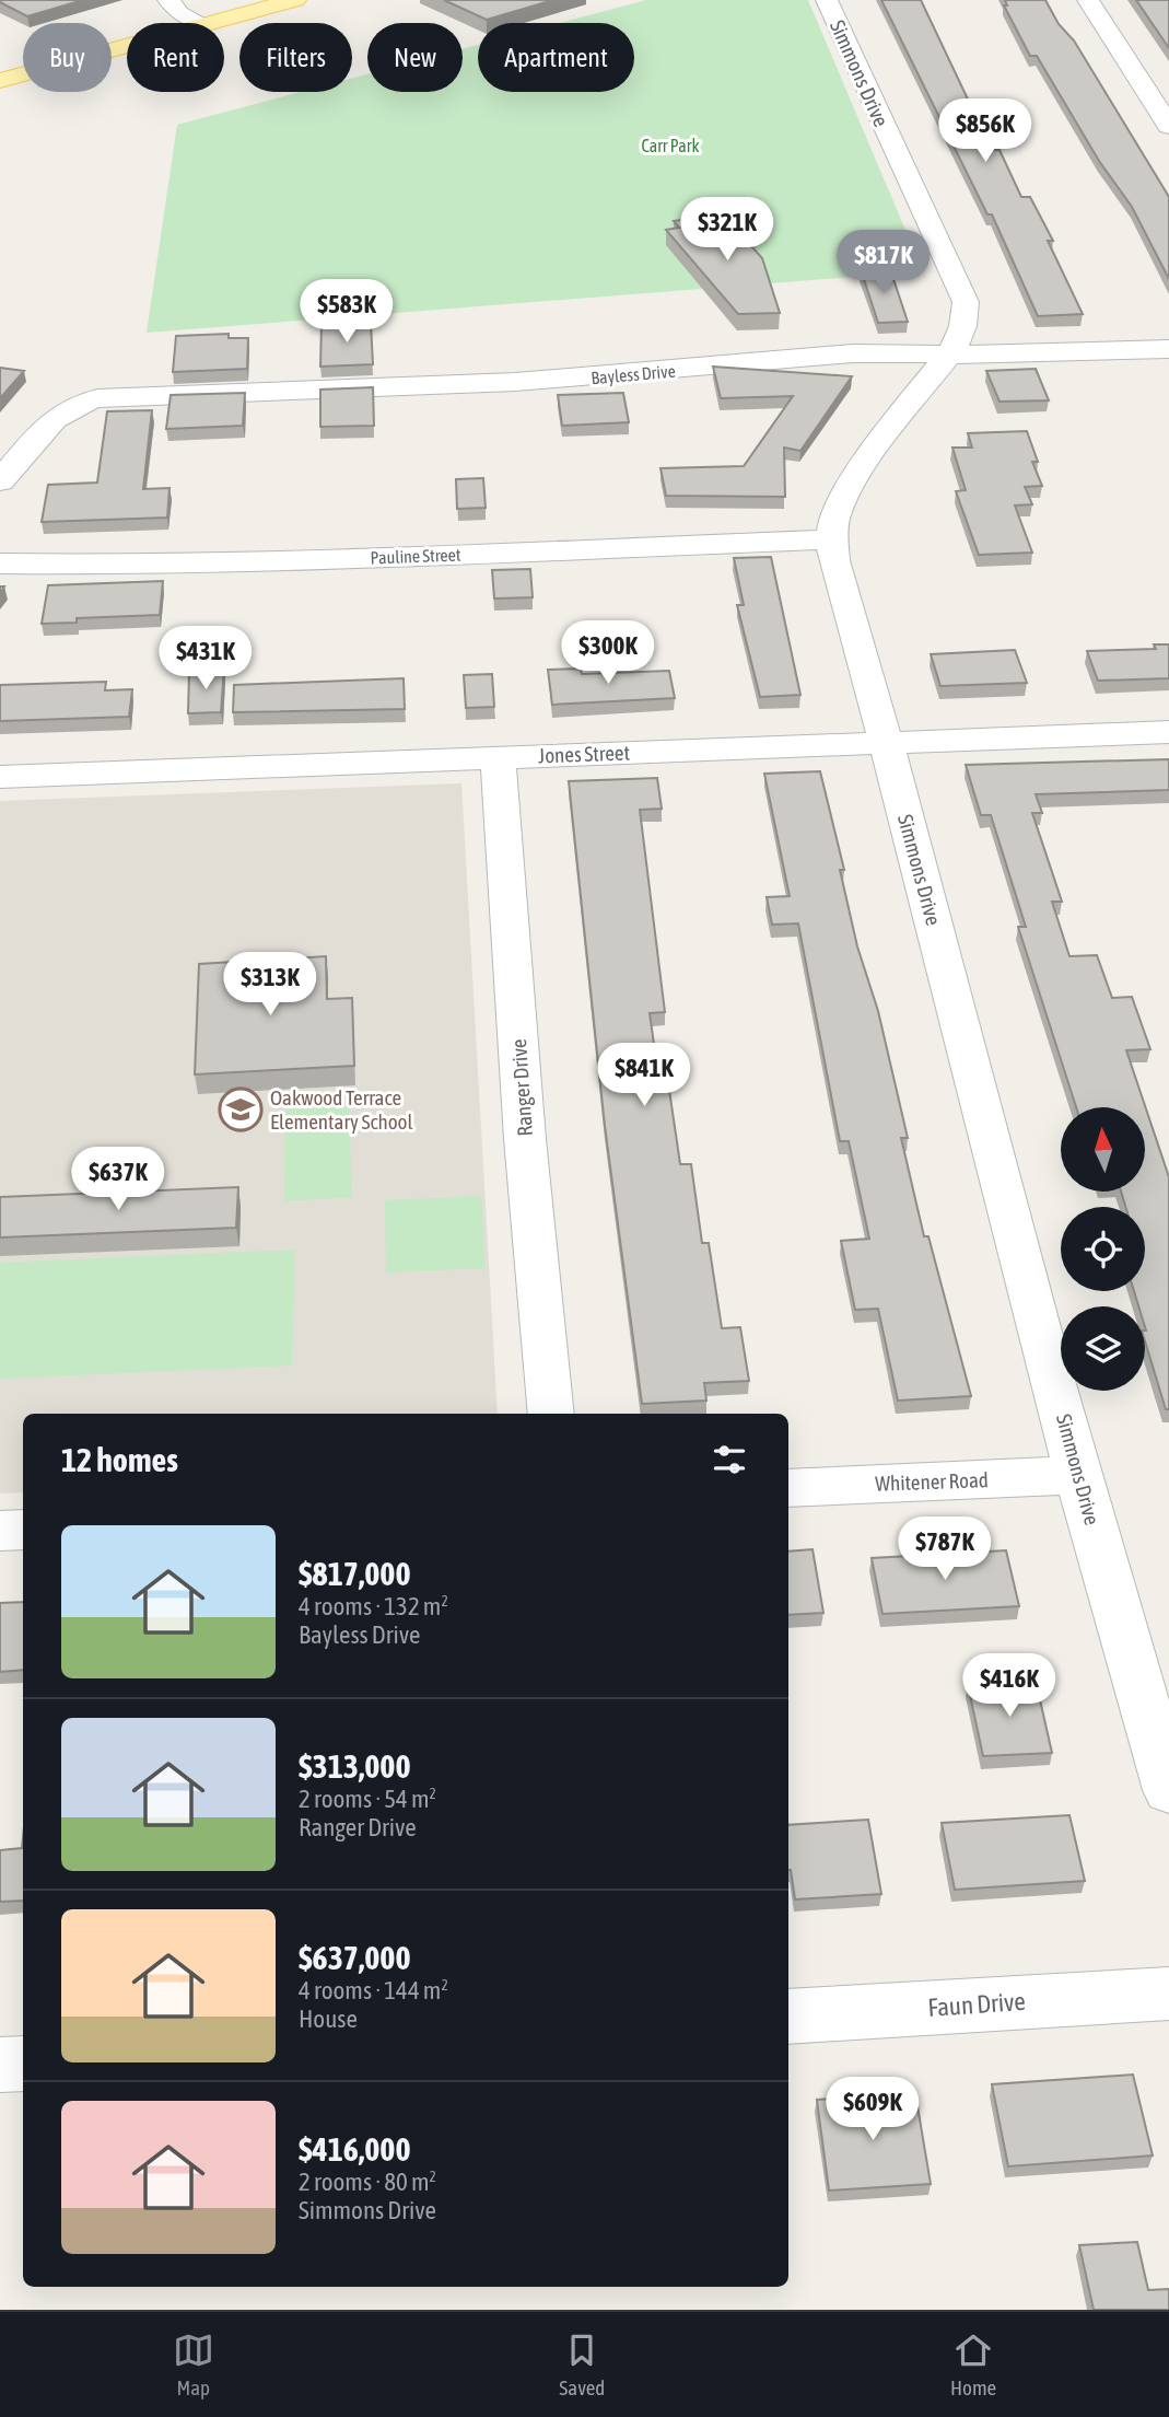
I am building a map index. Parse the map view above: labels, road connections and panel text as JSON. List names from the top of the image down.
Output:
{
  "streets": {
    "street": [
      "Simmons Drive",
      "Bayless Drive",
      "Pauline Street",
      "Jones Street",
      "Ranger Drive",
      "Whitener Road",
      "Faun Drive"
    ]
  },
  "crossings": [
    ["Simmons Drive", "Bayless Drive"],
    ["Simmons Drive", "Pauline Street"],
    ["Simmons Drive", "Jones Street"],
    ["Simmons Drive", "Whitener Road"],
    ["Jones Street", "Ranger Drive"]
  ],
  "parks": ["Carr Park"],
  "places": {
    "school or university": ["Oakwood Terrace Elementary School"]
  },
  "north": "top",
  "page": {
    "chip": [
      "Buy",
      "Rent",
      "Filters",
      "New",
      "Apartment"
    ],
    "price": [
      "$856K",
      "$321K",
      "$817K",
      "$583K",
      "$300K",
      "$431K",
      "$313K",
      "$841K",
      "$637K",
      "$787K",
      "$416K",
      "$609K"
    ],
    "heading": "12 homes",
    "list": [
      {
        "name": "$817,000",
        "note": "4 rooms · 132 m² · Bayless Drive"
      },
      {
        "name": "$313,000",
        "note": "2 rooms · 54 m² · Ranger Drive"
      },
      {
        "name": "$637,000",
        "note": "4 rooms · 144 m² · House"
      },
      {
        "name": "$416,000",
        "note": "2 rooms · 80 m² · Simmons Drive"
      }
    ],
    "tabs": ["Map", "Saved", "Home"]
  }
}
